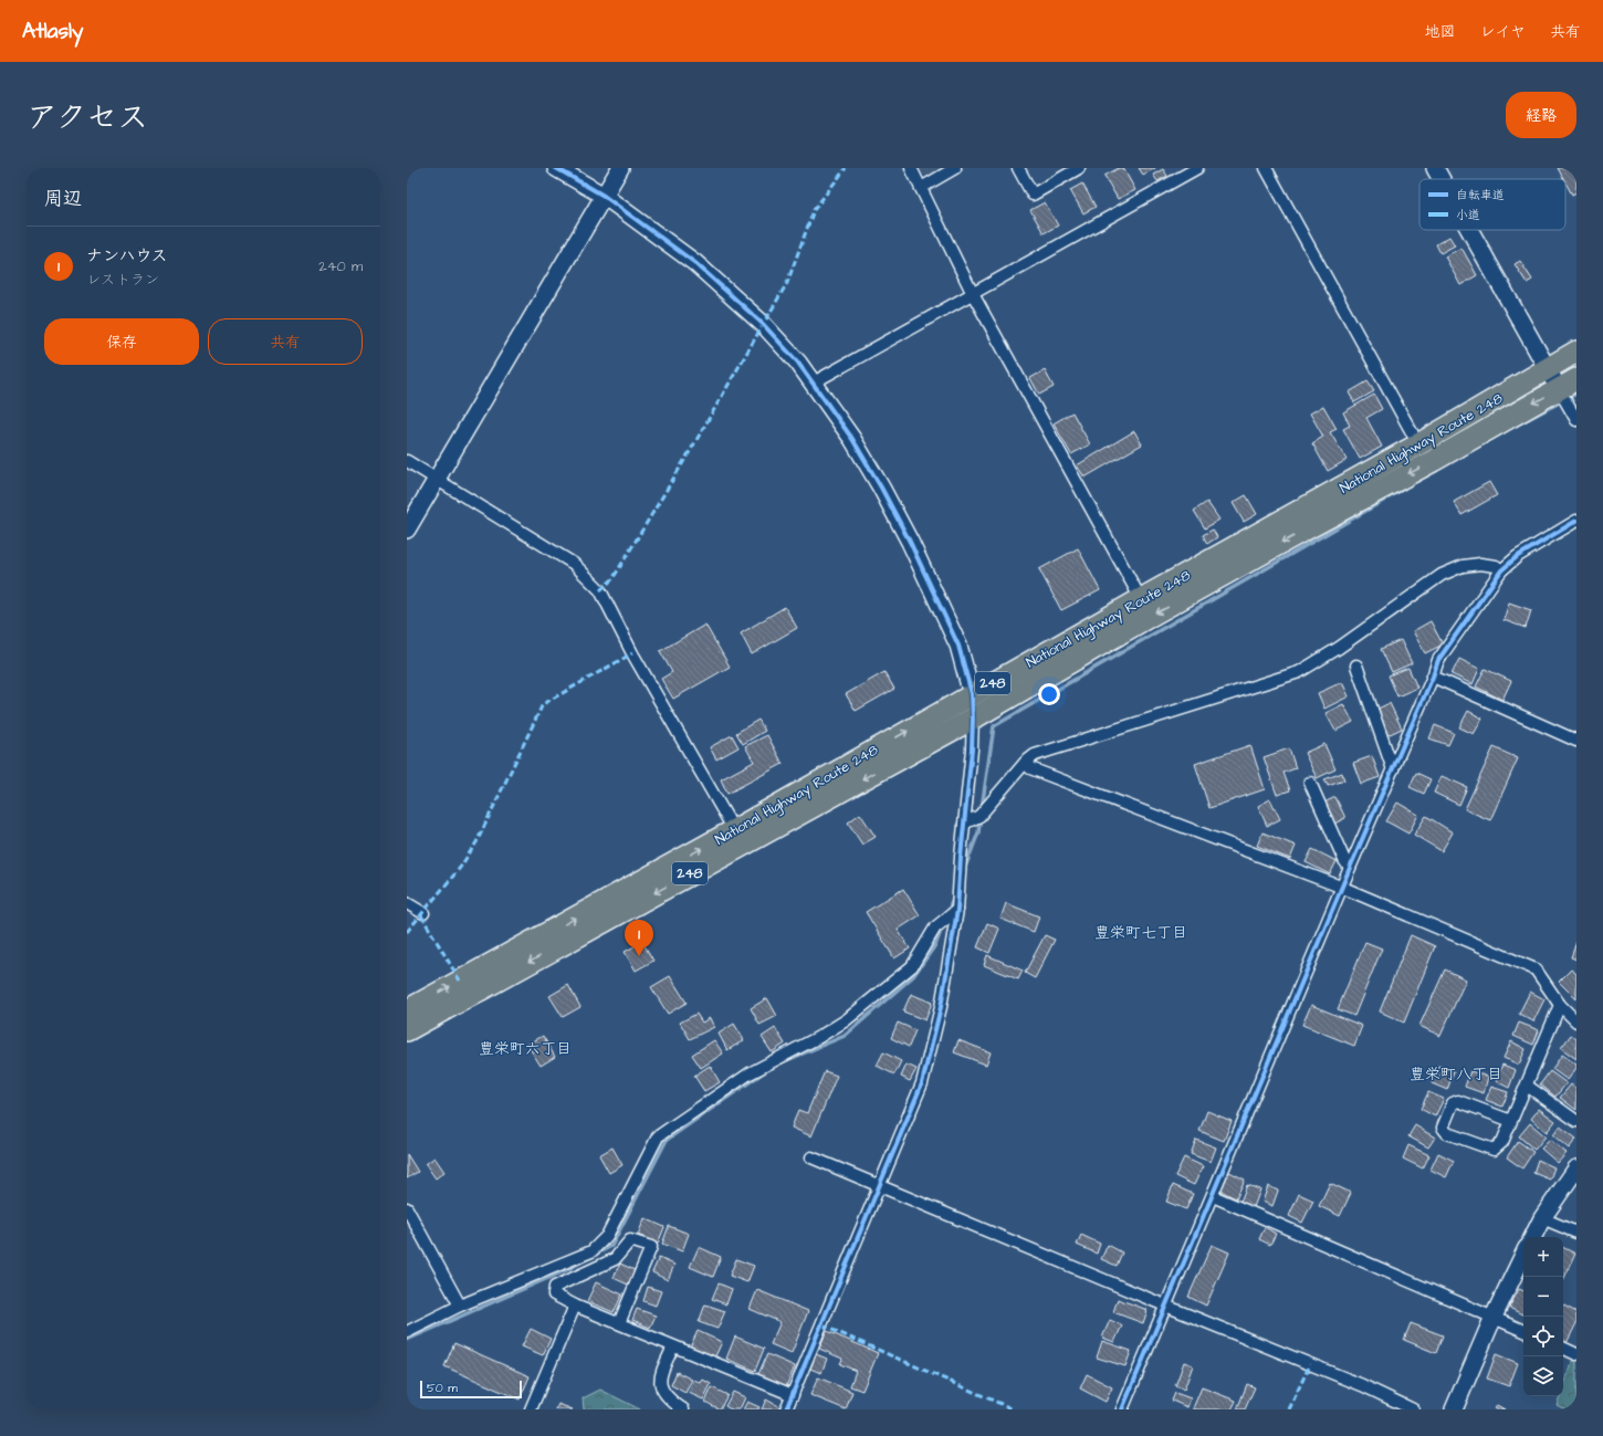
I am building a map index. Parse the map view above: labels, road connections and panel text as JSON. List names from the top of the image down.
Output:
{
  "streets": {
    "highway": ["National Highway Route 248", "248"]
  },
  "districts": ["豊栄町七丁目", "豊栄町六丁目", "豊栄町八丁目"],
  "legend": ["自転車道", "小道"],
  "scale_bar": "50 m",
  "page": {
    "header": "Atlasly",
    "nav": ["地図", "レイヤ", "共有"],
    "title": "アクセス",
    "buttons": [
      "経路",
      ["保存", "共有"]
    ],
    "heading": "周辺",
    "list": [
      {
        "mark": "1",
        "name": "ナンハウス",
        "note": "レストラン",
        "value": "240 m"
      }
    ],
    "pins": "1",
    "map_buttons": ["+", "−"],
    "scale": "50 m"
  }
}
